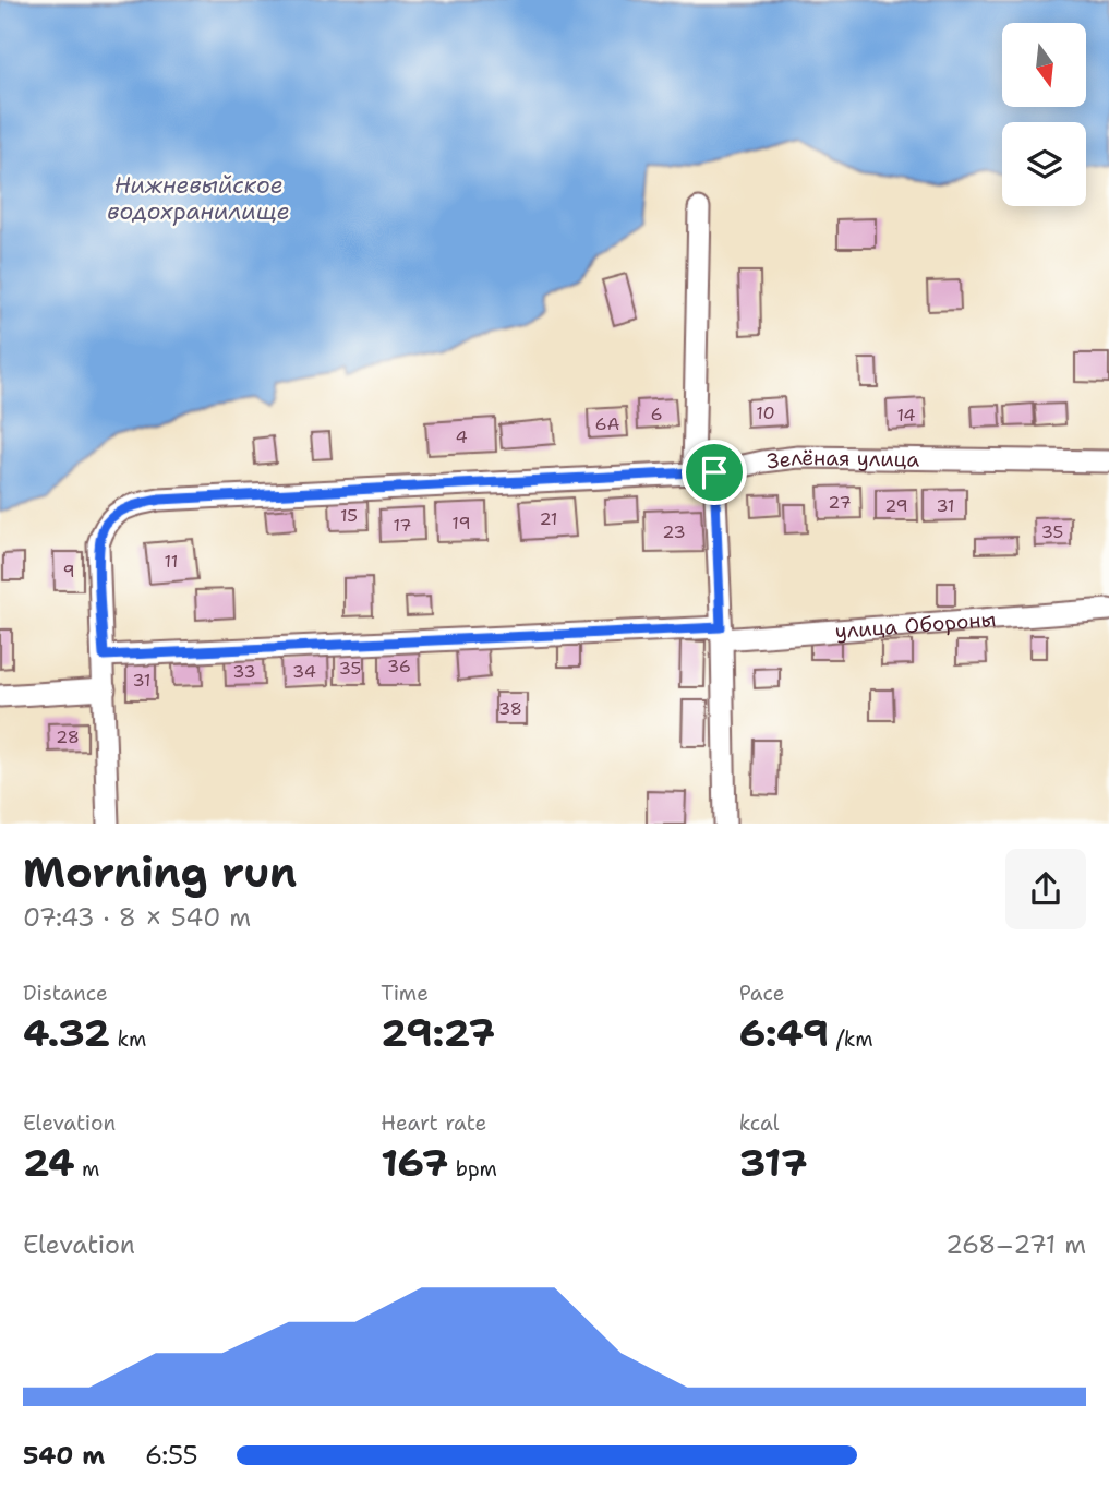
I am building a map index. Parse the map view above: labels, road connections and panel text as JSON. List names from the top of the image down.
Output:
{
  "streets": {
    "street": ["Зелёная улица", "улица Обороны"]
  },
  "crossings": [
    ["Зелёная улица", "улица Обороны"]
  ],
  "water": ["Нижневыйское водохранилище"],
  "house_numbers": [
    "10",
    "6",
    "14",
    "6А",
    "4",
    "27",
    "29",
    "31",
    "15",
    "21",
    "19",
    "17",
    "23",
    "35",
    "11",
    "9",
    "36",
    "35",
    "33",
    "34",
    "31",
    "38",
    "28"
  ],
  "north": "bottom",
  "page": {
    "heading": ["Morning run", "07:43 · 8 × 540 m"],
    "stats": [
      ["Distance", "4.32 km"],
      ["Time", "29:27"],
      ["Pace", "6:49 /km"],
      ["Elevation", "24 m"],
      ["Heart rate", "167 bpm"],
      ["kcal", "317"]
    ],
    "chart": ["Elevation", "268–271 m"],
    "list": [
      {
        "name": "540 m",
        "note": "6:55"
      }
    ]
  }
}
